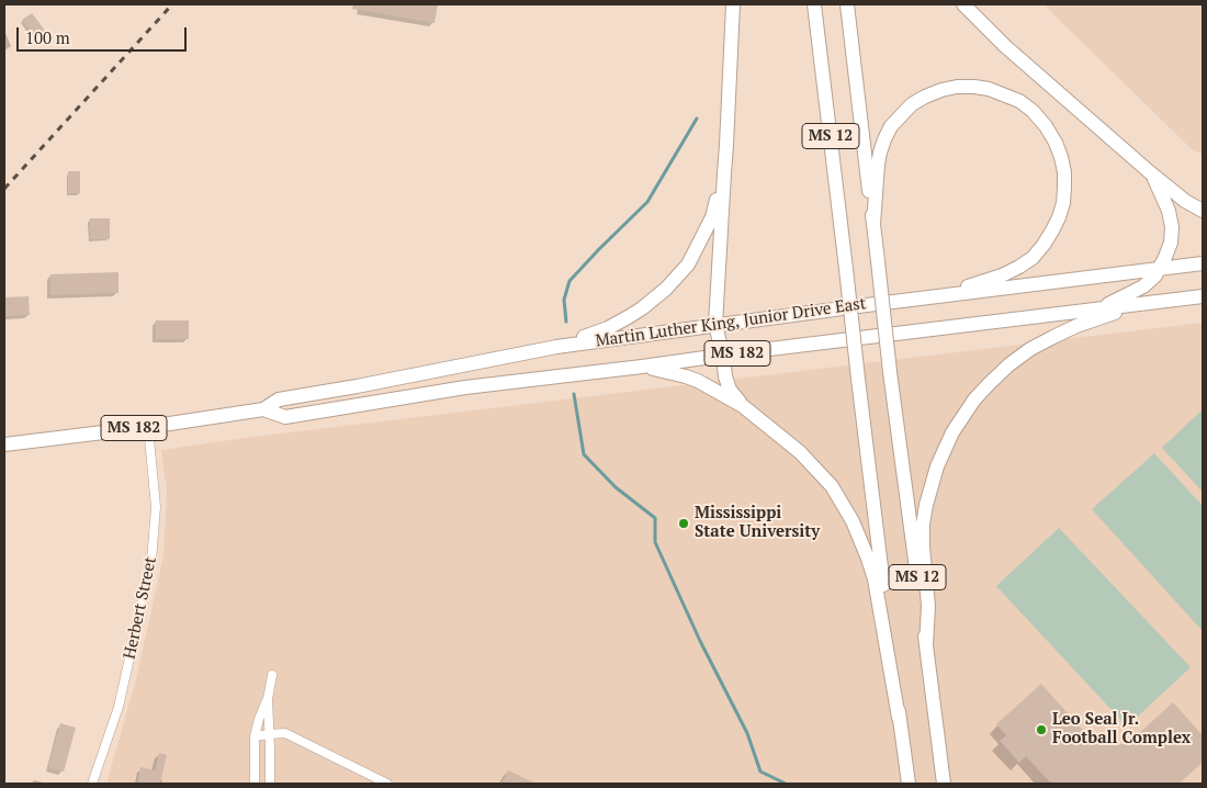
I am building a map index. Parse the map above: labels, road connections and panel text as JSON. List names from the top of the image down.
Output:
{
  "streets": {
    "main road": ["MS 12", "Martin Luther King, Junior Drive East", "MS 182"],
    "street": ["Herbert Street"]
  },
  "crossings": [
    ["Martin Luther King, Junior Drive East", "Herbert Street"]
  ],
  "places": ["Mississippi State University", "Leo Seal Jr. Football Complex"],
  "scale_bar": "100 m"
}
